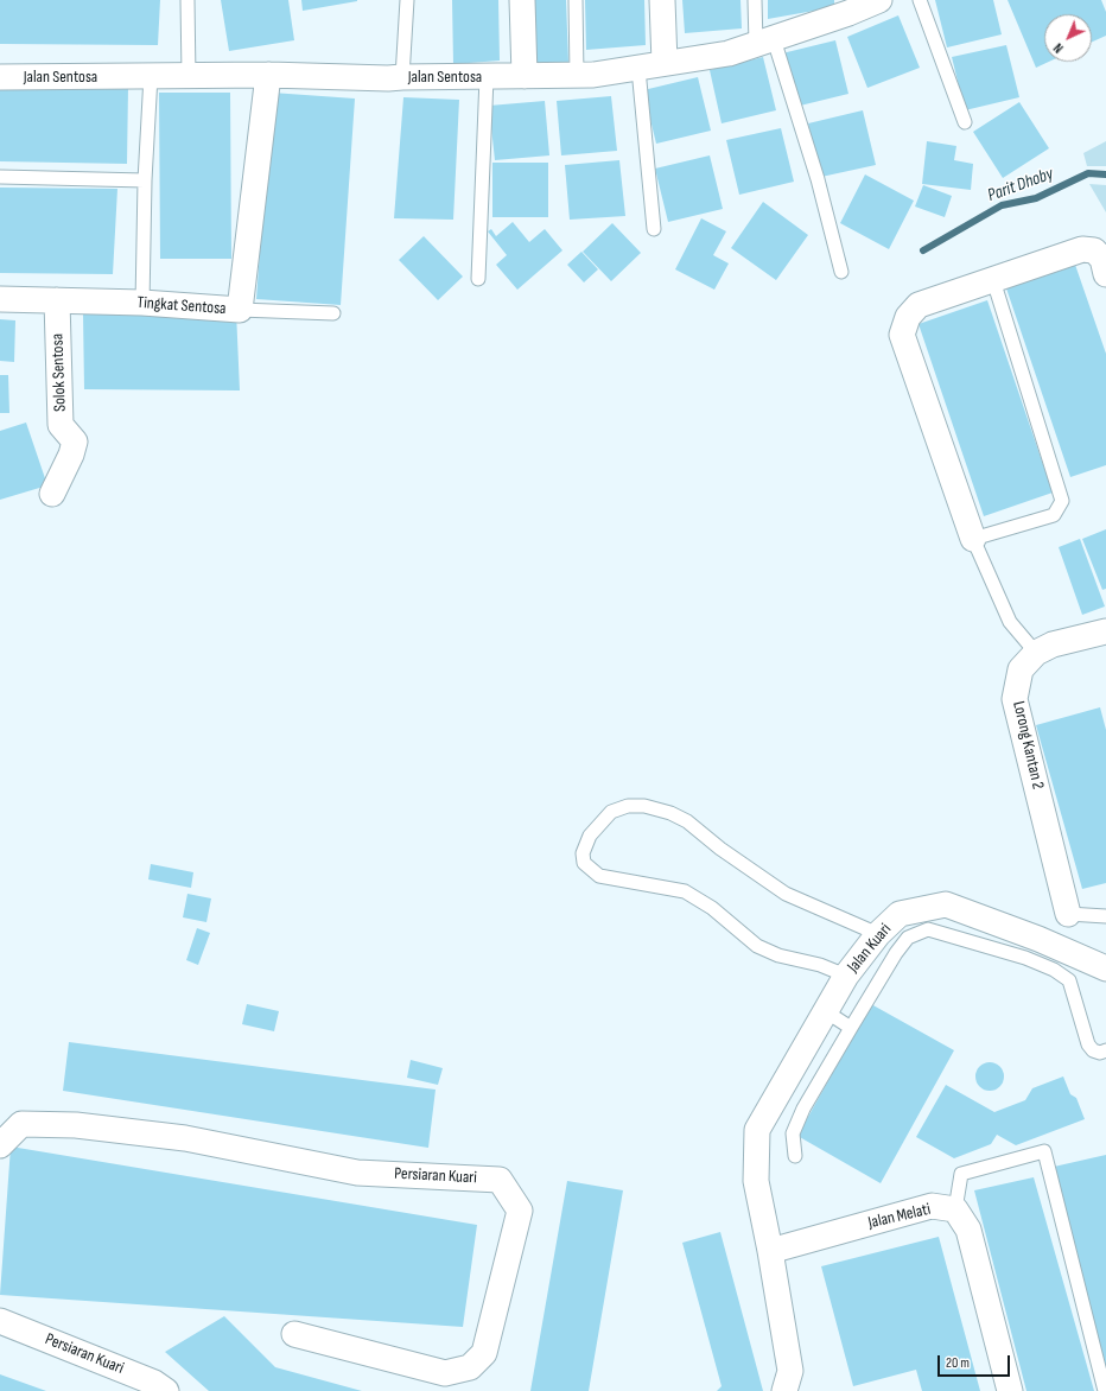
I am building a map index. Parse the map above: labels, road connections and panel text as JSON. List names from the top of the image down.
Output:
{
  "streets": {
    "street": [
      "Jalan Sentosa",
      "Tingkat Sentosa",
      "Solok Sentosa",
      "Lorong Kantan 2",
      "Jalan Kuari",
      "Persiaran Kuari",
      "Jalan Melati"
    ]
  },
  "crossings": [
    ["Jalan Sentosa", "Tingkat Sentosa"],
    ["Tingkat Sentosa", "Solok Sentosa"],
    ["Jalan Kuari", "Jalan Melati"]
  ],
  "water": ["Parit Dhoby"],
  "scale_bar": "20 m",
  "north": "bottom left"
}
